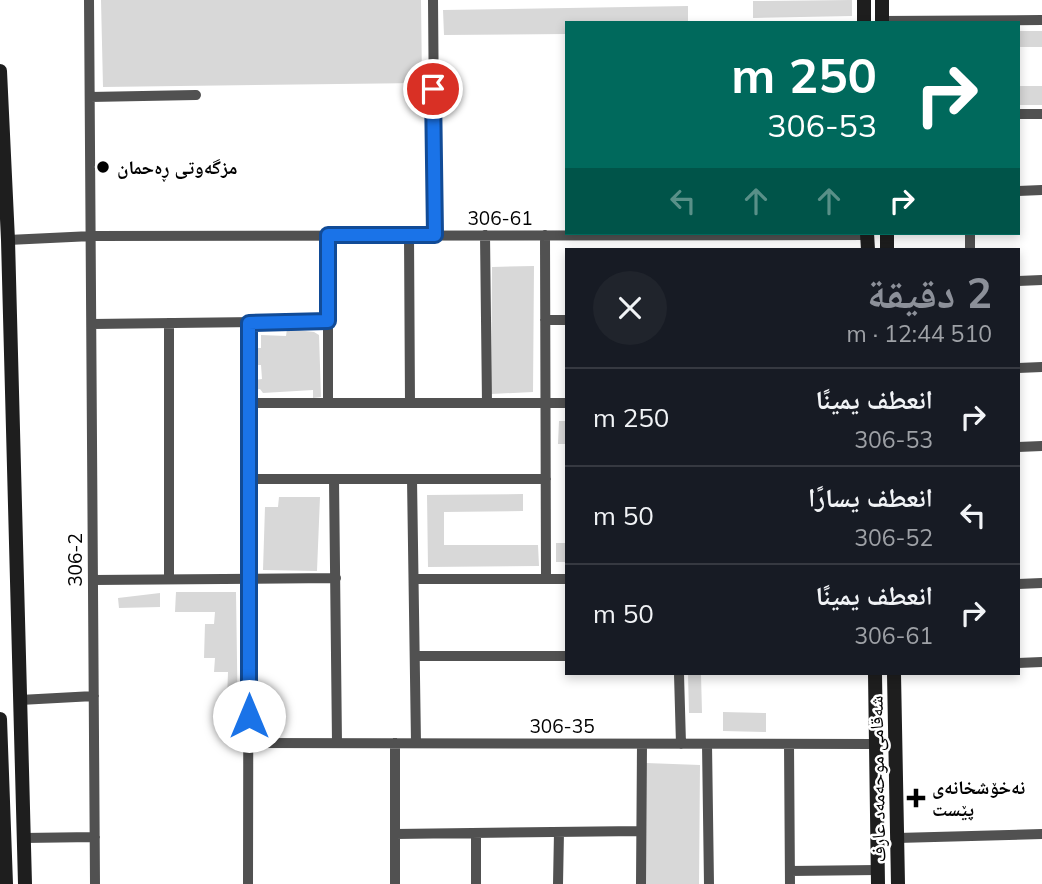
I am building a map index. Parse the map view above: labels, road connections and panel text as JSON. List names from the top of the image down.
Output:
{
  "streets": {
    "street": [
      "306-61",
      "306-2",
      "306-35",
      "شەقامی موحەمەد عارف"
    ]
  },
  "crossings": [
    ["306-61", "306-2"],
    ["306-35", "شەقامی موحەمەد عارف"]
  ],
  "places": {
    "other": ["مزگەوتی ڕەحمان"],
    "health": ["نەخۆشخانەی پێست"]
  },
  "page": {
    "turn": ["250 m", "306-53"],
    "heading": ["2 دقيقة", "510 m · 12:44"],
    "list": [
      {
        "name": "انعطف يمينًا",
        "note": "306-53",
        "value": "250 m"
      },
      {
        "name": "انعطف يسارًا",
        "note": "306-52",
        "value": "50 m"
      },
      {
        "name": "انعطف يمينًا",
        "note": "306-61",
        "value": "50 m"
      }
    ]
  }
}
